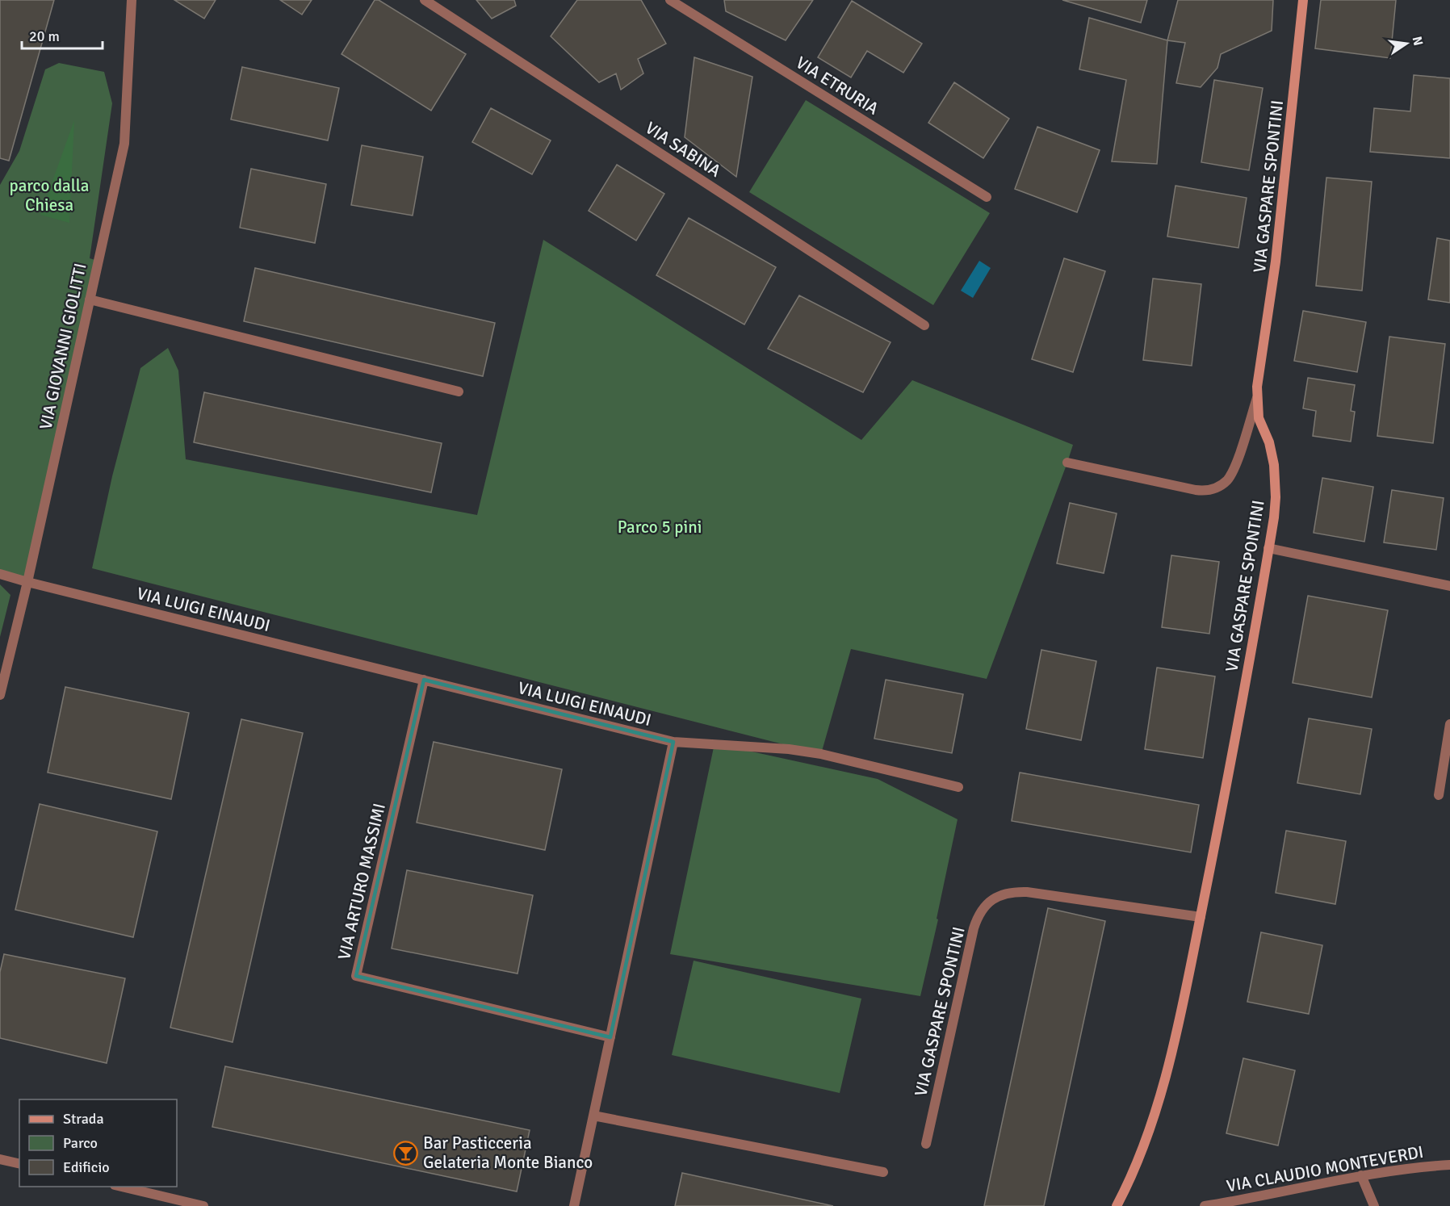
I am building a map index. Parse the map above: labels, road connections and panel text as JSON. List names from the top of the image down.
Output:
{
  "streets": {
    "main road": ["VIA GASPARE SPONTINI"],
    "street": [
      "VIA ETRURIA",
      "VIA SABINA",
      "VIA GIOVANNI GIOLITTI",
      "VIA LUIGI EINAUDI",
      "VIA ARTURO MASSIMI",
      "VIA CLAUDIO MONTEVERDI"
    ]
  },
  "crossings": [
    ["VIA GIOVANNI GIOLITTI", "VIA LUIGI EINAUDI"],
    ["VIA LUIGI EINAUDI", "VIA ARTURO MASSIMI"]
  ],
  "parks": ["parco dalla Chiesa", "Parco 5 pini"],
  "places": {
    "bar": ["Bar Pasticceria Gelateria Monte Bianco"]
  },
  "legend": ["Strada", "Parco", "Edificio"],
  "scale_bar": "20 m",
  "north": "right"
}
